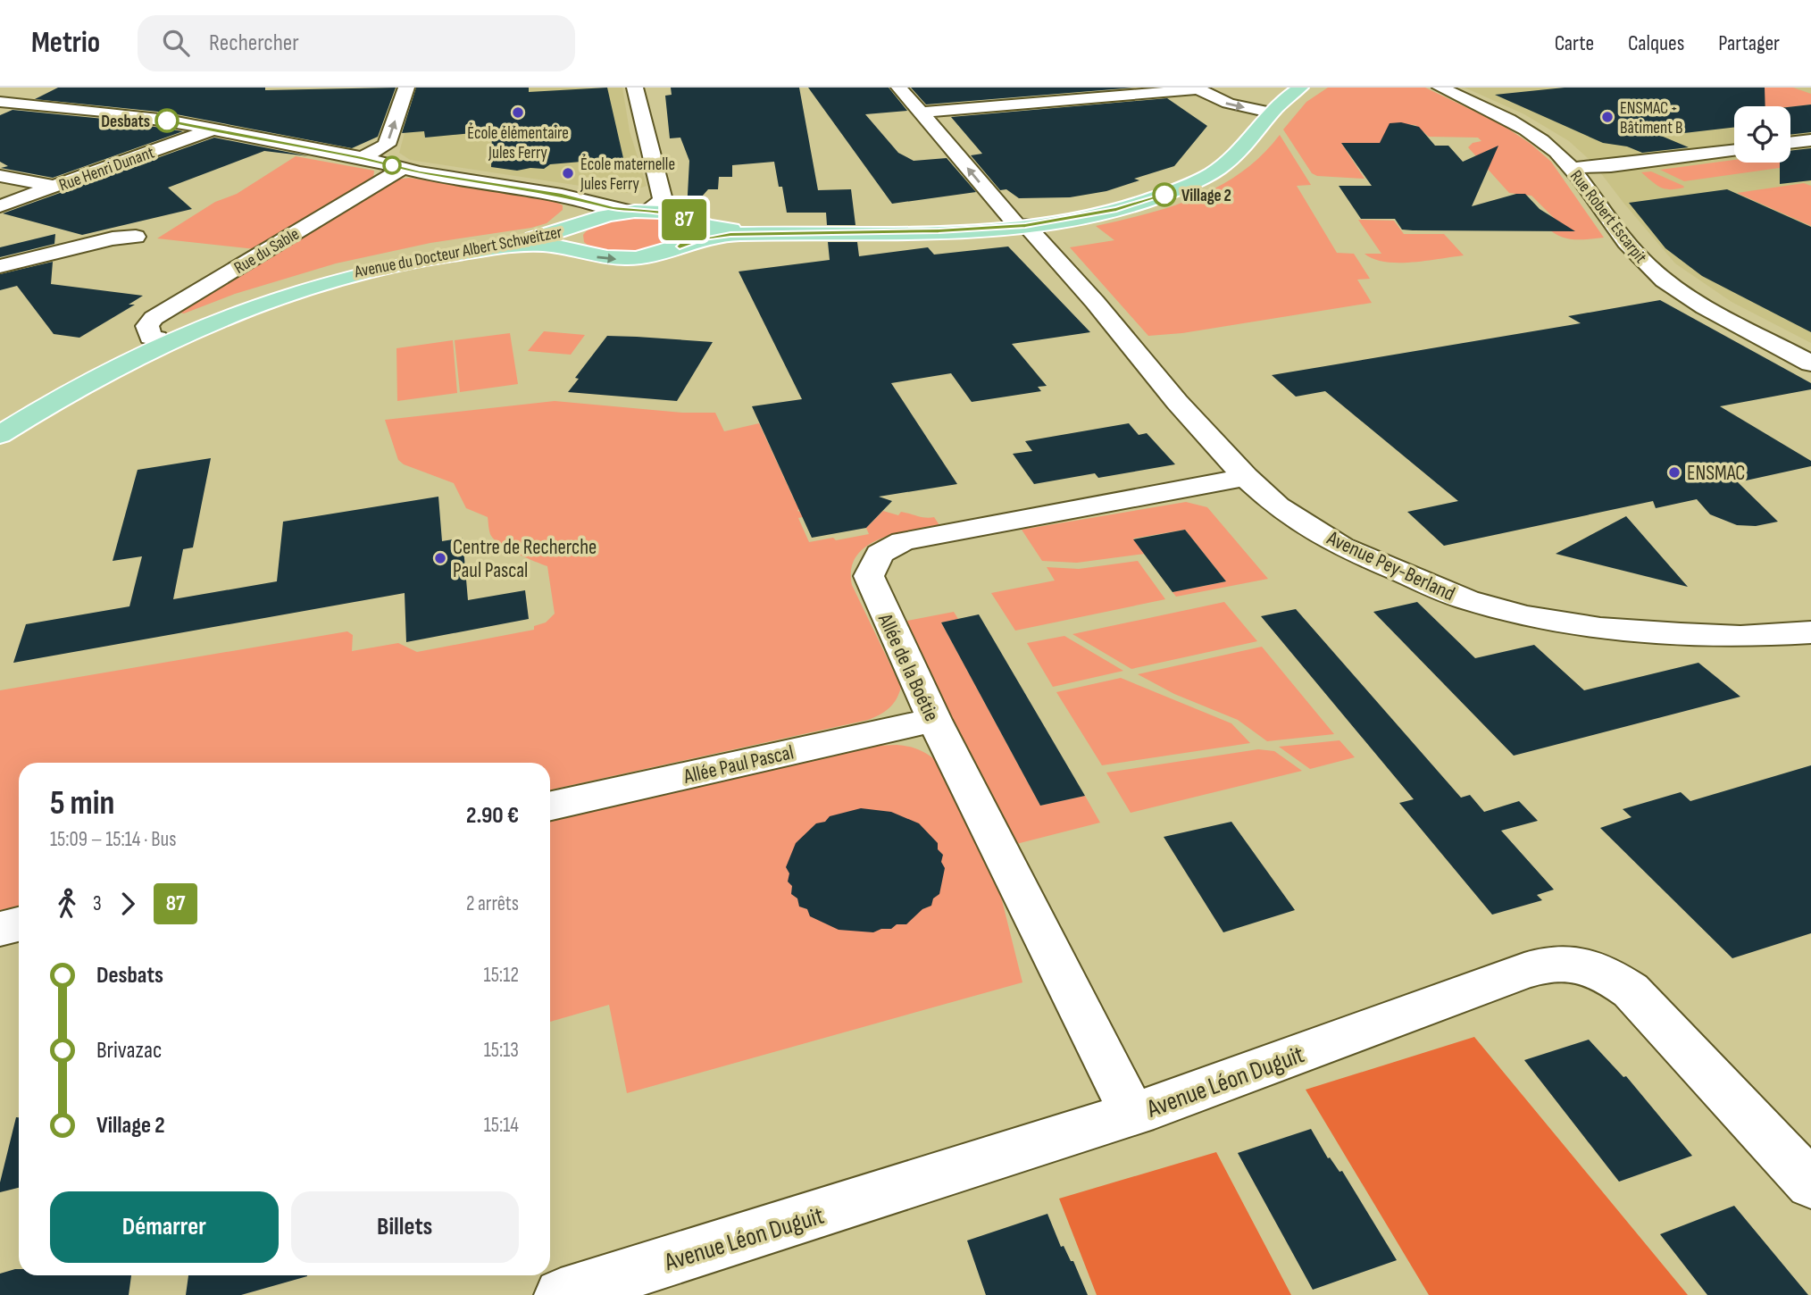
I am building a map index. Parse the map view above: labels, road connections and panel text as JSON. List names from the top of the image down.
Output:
{
  "streets": {
    "main road": ["Avenue du Docteur Albert Schweitzer"],
    "street": [
      "Rue Henri Dunant",
      "Rue Robert Escarpit",
      "Rue du Sable",
      "Avenue Pey-Berland",
      "Allée de la Boétie",
      "Allée Paul Pascal",
      "Avenue Léon Duguit"
    ]
  },
  "crossings": [
    ["Rue du Sable", "Avenue du Docteur Albert Schweitzer"],
    ["Avenue du Docteur Albert Schweitzer", "Avenue Pey-Berland"],
    ["Avenue Pey-Berland", "Allée de la Boétie"],
    ["Allée de la Boétie", "Allée Paul Pascal"],
    ["Allée de la Boétie", "Avenue Léon Duguit"]
  ],
  "places": [
    "École élémentaire Jules Ferry",
    "ENSMAC - Bâtiment B",
    "Desbats",
    "École maternelle Jules Ferry",
    "Village 2",
    "ENSMAC",
    "Centre de Recherche Paul Pascal"
  ],
  "lines": ["bus line 87"],
  "page": {
    "header": "Metrio",
    "search": "Rechercher",
    "nav": ["Carte", "Calques", "Partager"],
    "on_map": "87",
    "heading": ["5 min", "15:09 – 15:14 · Bus", "2.90 €"],
    "legs": ["3", "87", "2 arrêts"],
    "list": [
      {
        "name": "Desbats",
        "value": "15:12"
      },
      {
        "name": "Brivazac",
        "value": "15:13"
      },
      {
        "name": "Village 2",
        "value": "15:14"
      }
    ],
    "buttons": ["Démarrer", "Billets"]
  }
}
